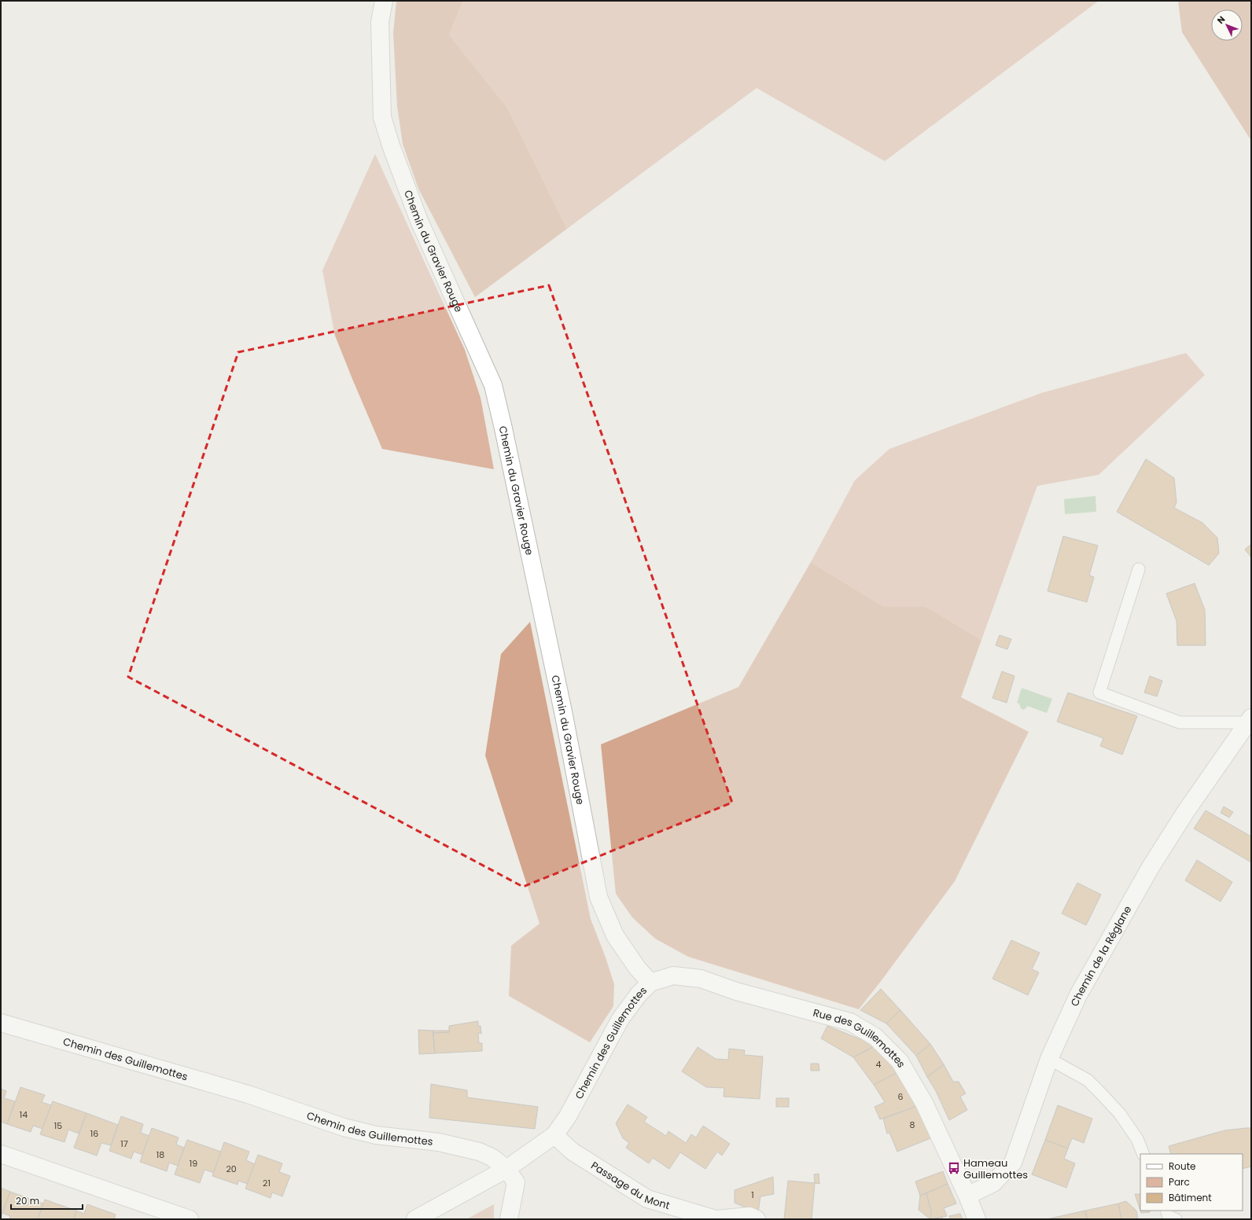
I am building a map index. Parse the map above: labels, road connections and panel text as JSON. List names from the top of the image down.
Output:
{
  "streets": {
    "street": [
      "Chemin du Gravier Rouge",
      "Chemin de la Réglane",
      "Rue des Guillemottes",
      "Chemin des Guillemottes",
      "Passage du Mont"
    ]
  },
  "crossings": [
    ["Chemin du Gravier Rouge", "Rue des Guillemottes"],
    ["Chemin du Gravier Rouge", "Chemin des Guillemottes"],
    ["Chemin de la Réglane", "Rue des Guillemottes"],
    ["Rue des Guillemottes", "Chemin des Guillemottes"],
    ["Chemin des Guillemottes", "Passage du Mont"]
  ],
  "places": {
    "bus stop": ["Hameau Guillemottes"]
  },
  "house_numbers": [
    "4",
    "6",
    "14",
    "8",
    "15",
    "16",
    "17",
    "18",
    "19",
    "20",
    "21",
    "1"
  ],
  "legend": ["Route", "Parc", "Bâtiment"],
  "scale_bar": "20 m",
  "north": "top left"
}
